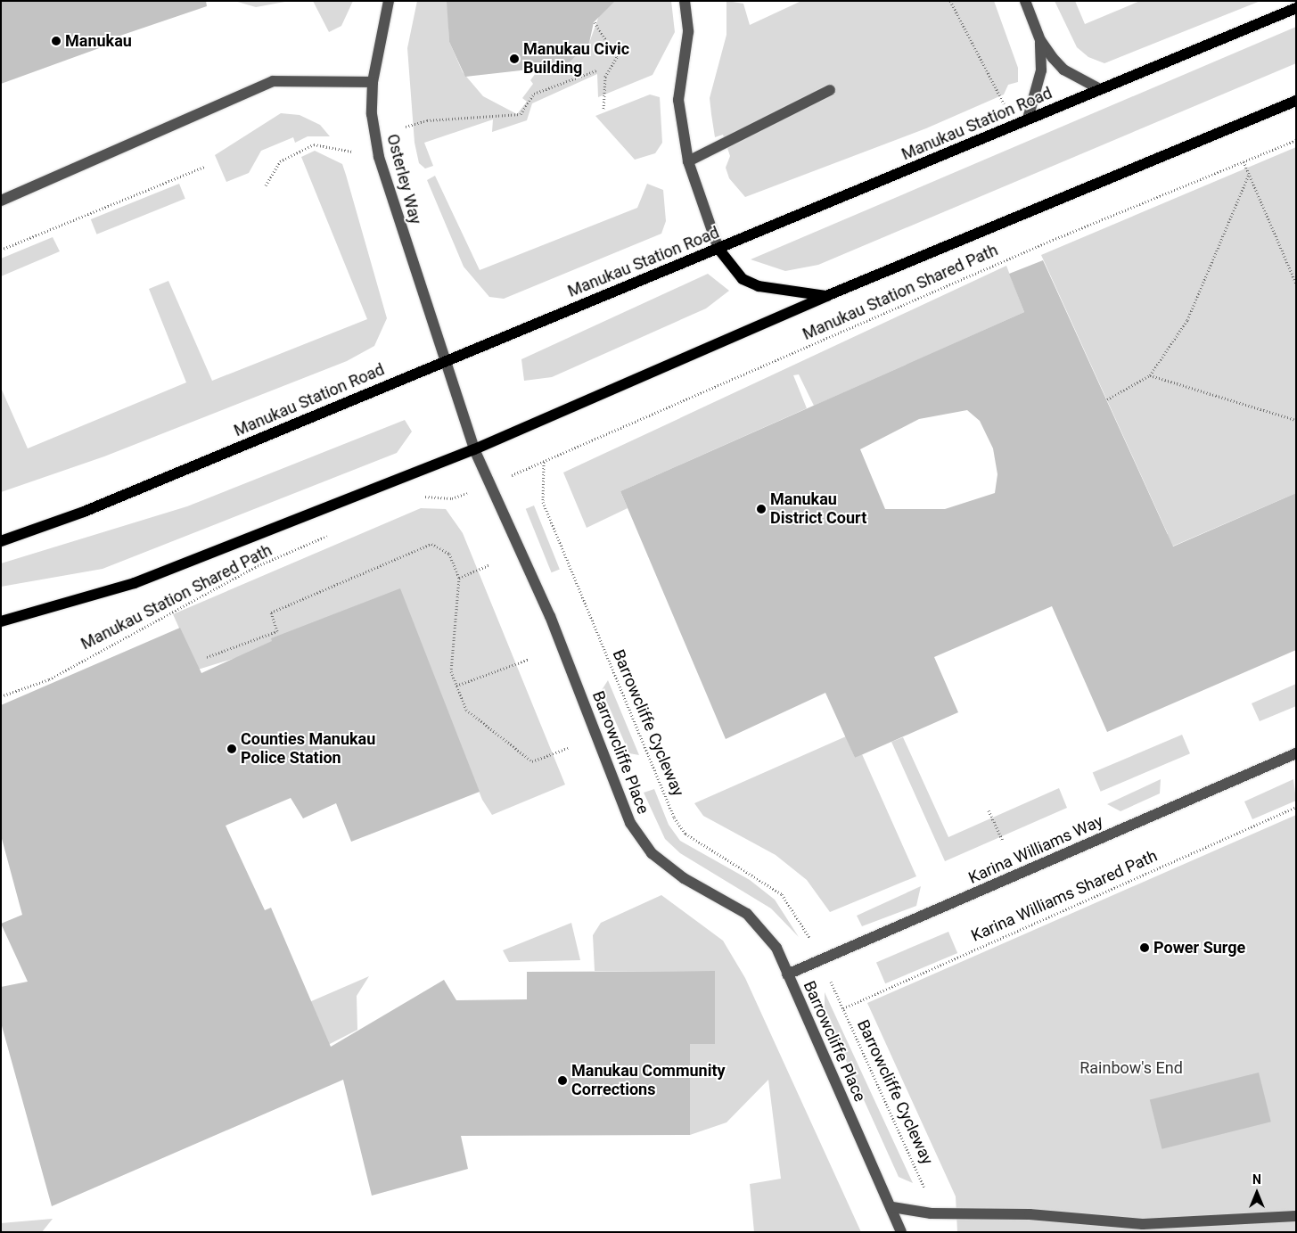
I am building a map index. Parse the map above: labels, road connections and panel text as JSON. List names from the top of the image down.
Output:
{
  "streets": {
    "main road": ["Manukau Station Road"],
    "street": ["Osterley Way", "Barrowcliffe Place", "Karina Williams Way"],
    "path": ["Manukau Station Shared Path", "Barrowcliffe Cycleway", "Karina Williams Shared Path"]
  },
  "crossings": [
    ["Manukau Station Road", "Osterley Way"],
    ["Osterley Way", "Barrowcliffe Place"],
    ["Manukau Station Shared Path", "Barrowcliffe Cycleway"],
    ["Barrowcliffe Cycleway", "Karina Williams Shared Path"],
    ["Barrowcliffe Place", "Karina Williams Way"]
  ],
  "parks": ["Rainbow's End"],
  "places": [
    "Manukau",
    "Manukau Civic Building",
    "Manukau District Court",
    "Counties Manukau Police Station",
    "Power Surge",
    "Manukau Community Corrections"
  ],
  "north": "top"
}
